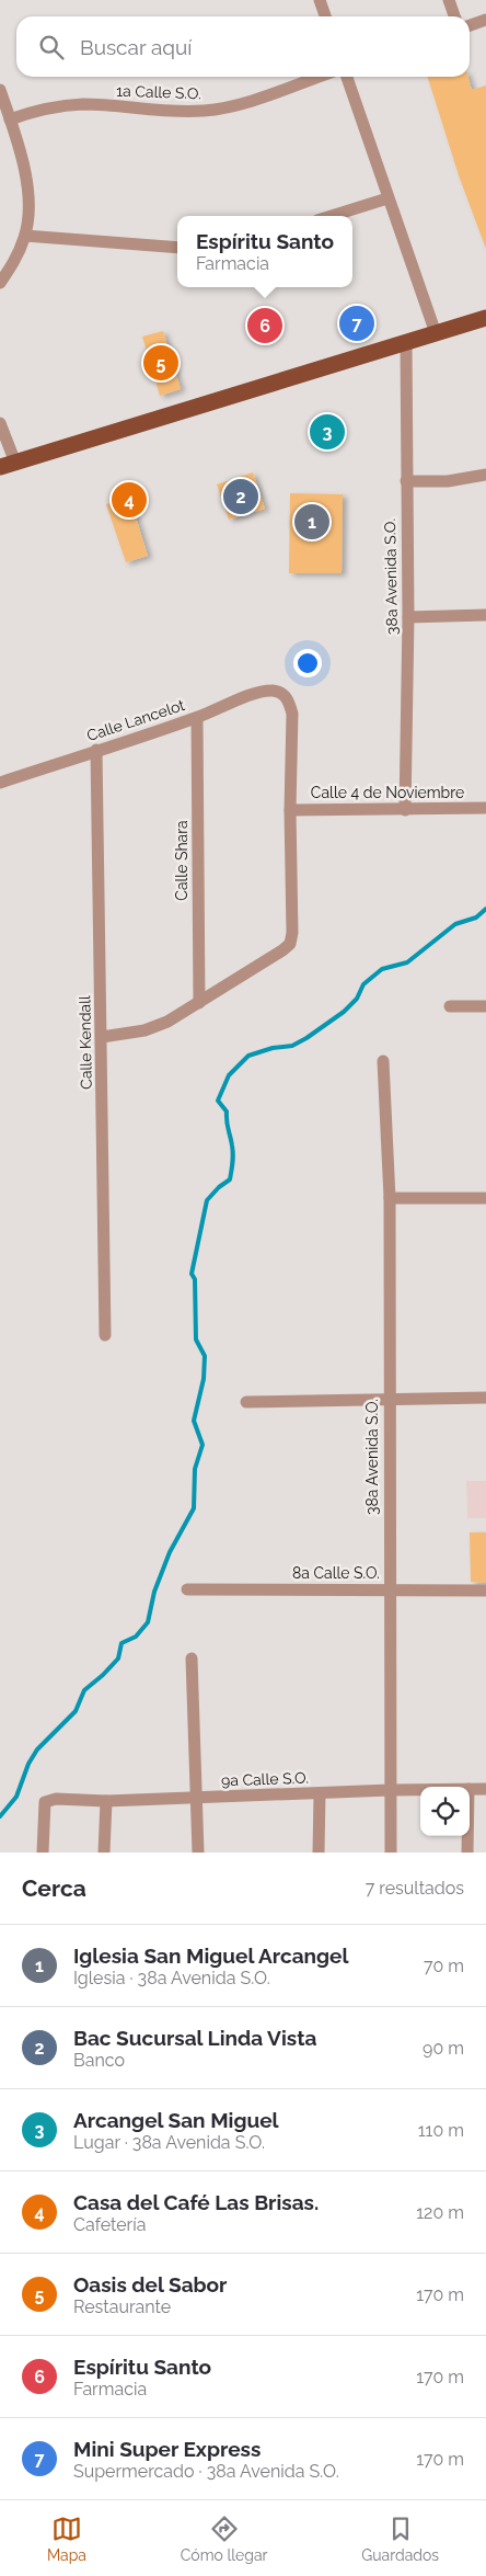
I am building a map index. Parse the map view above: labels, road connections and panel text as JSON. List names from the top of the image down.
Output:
{
  "streets": {
    "street": [
      "1a Calle S.O.",
      "38a Avenida S.O.",
      "Calle Lancelot",
      "Calle 4 de Noviembre",
      "Calle Shara",
      "Calle Kendall",
      "8a Calle S.O.",
      "9a Calle S.O."
    ]
  },
  "crossings": [
    ["38a Avenida S.O.", "Calle 4 de Noviembre"],
    ["38a Avenida S.O.", "8a Calle S.O."],
    ["38a Avenida S.O.", "9a Calle S.O."],
    ["Calle Lancelot", "Calle 4 de Noviembre"],
    ["Calle Lancelot", "Calle Shara"],
    ["Calle Lancelot", "Calle Kendall"]
  ],
  "page": {
    "search": "Buscar aquí",
    "popup": ["Espíritu Santo", "Farmacia"],
    "pins": [
      "7",
      "6",
      "5",
      "3",
      "2",
      "4",
      "1"
    ],
    "heading": ["Cerca", "7 resultados"],
    "list": [
      {
        "mark": "1",
        "name": "Iglesia San Miguel Arcangel",
        "note": "Iglesia · 38a Avenida S.O.",
        "value": "70 m"
      },
      {
        "mark": "2",
        "name": "Bac Sucursal Linda Vista",
        "note": "Banco",
        "value": "90 m"
      },
      {
        "mark": "3",
        "name": "Arcangel San Miguel",
        "note": "Lugar · 38a Avenida S.O.",
        "value": "110 m"
      },
      {
        "mark": "4",
        "name": "Casa del Café Las Brisas.",
        "note": "Cafetería",
        "value": "120 m"
      },
      {
        "mark": "5",
        "name": "Oasis del Sabor",
        "note": "Restaurante",
        "value": "170 m"
      },
      {
        "mark": "6",
        "name": "Espíritu Santo",
        "note": "Farmacia",
        "value": "170 m"
      },
      {
        "mark": "7",
        "name": "Mini Super Express",
        "note": "Supermercado · 38a Avenida S.O.",
        "value": "170 m"
      }
    ],
    "nav": ["Mapa", "Cómo llegar", "Guardados"]
  }
}
